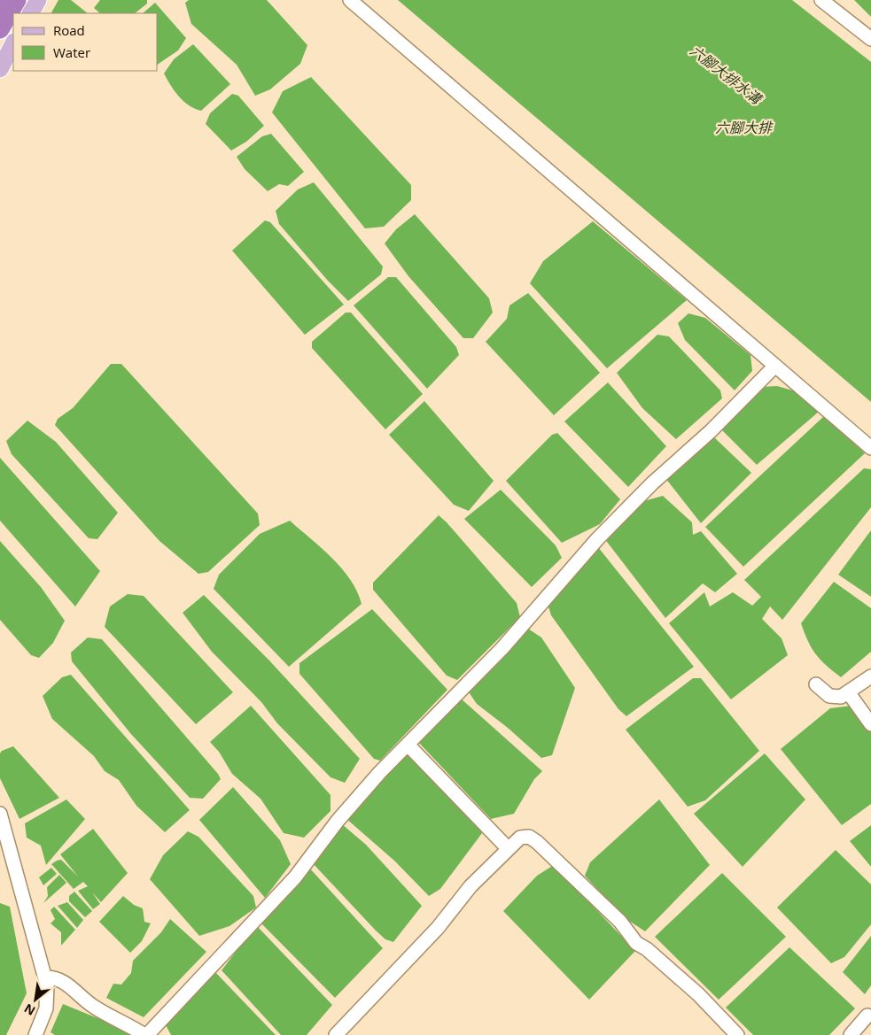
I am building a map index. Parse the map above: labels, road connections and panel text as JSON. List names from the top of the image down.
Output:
{
  "water": ["六腳大排水溝", "六腳大排"],
  "legend": ["Road", "Water"],
  "north": "bottom left"
}
